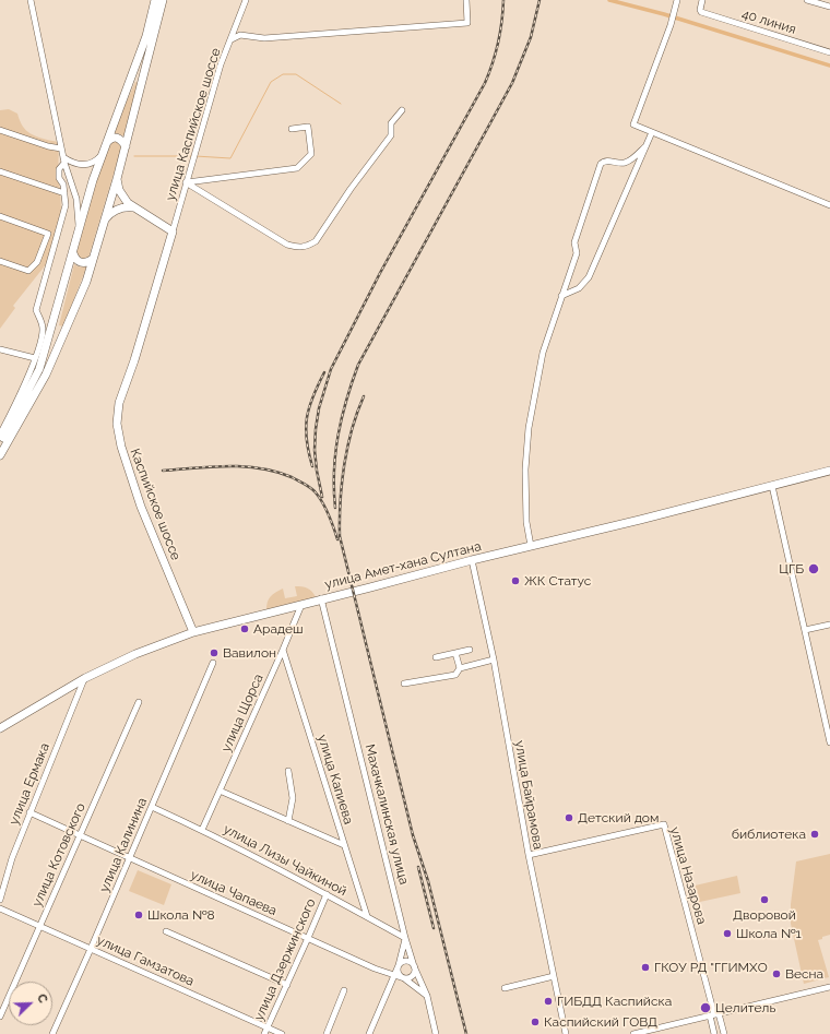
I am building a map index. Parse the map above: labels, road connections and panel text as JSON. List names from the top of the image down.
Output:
{
  "streets": {
    "main road": ["Каспийское шоссе", "улица Амет-хана Султана"],
    "street": [
      "40 линия",
      "улица Каспийское шоссе",
      "улица Щорса",
      "улица Капиева",
      "улица Ермака",
      "улица Байрамова",
      "Махачкалинская улица",
      "улица Калинина",
      "улица Котовского",
      "улица Лизы Чайкиной",
      "улица Назарова",
      "улица Чапаева",
      "улица Дзержинского",
      "улица Гамзатова"
    ]
  },
  "crossings": [
    ["улица Каспийское шоссе", "Каспийское шоссе"],
    ["Каспийское шоссе", "улица Амет-хана Султана"],
    ["улица Амет-хана Султана", "улица Щорса"],
    ["улица Амет-хана Султана", "улица Ермака"],
    ["улица Амет-хана Султана", "улица Байрамова"],
    ["улица Амет-хана Султана", "Махачкалинская улица"],
    ["улица Щорса", "улица Капиева"],
    ["улица Щорса", "улица Лизы Чайкиной"],
    ["улица Капиева", "улица Лизы Чайкиной"],
    ["улица Ермака", "улица Чапаева"],
    ["улица Байрамова", "улица Назарова"],
    ["Махачкалинская улица", "улица Лизы Чайкиной"],
    ["Махачкалинская улица", "улица Чапаева"],
    ["улица Калинина", "улица Лизы Чайкиной"],
    ["улица Калинина", "улица Чапаева"],
    ["улица Калинина", "улица Гамзатова"],
    ["улица Котовского", "улица Чапаева"],
    ["улица Котовского", "улица Гамзатова"],
    ["улица Лизы Чайкиной", "улица Дзержинского"],
    ["улица Чапаева", "улица Дзержинского"],
    ["улица Дзержинского", "улица Гамзатова"]
  ],
  "places": [
    "ЦГБ",
    "ЖК Статус",
    "Арадеш",
    "Вавилон",
    "Детский дом",
    "библиотека",
    "Дворовой",
    "Школа №8",
    "Школа №1",
    "ГКОУ РД \"ГГИМХО",
    "Весна",
    "ГИБДД Каспийска",
    "Целитель",
    "Каспийский ГОВД"
  ],
  "north": "top right"
}
